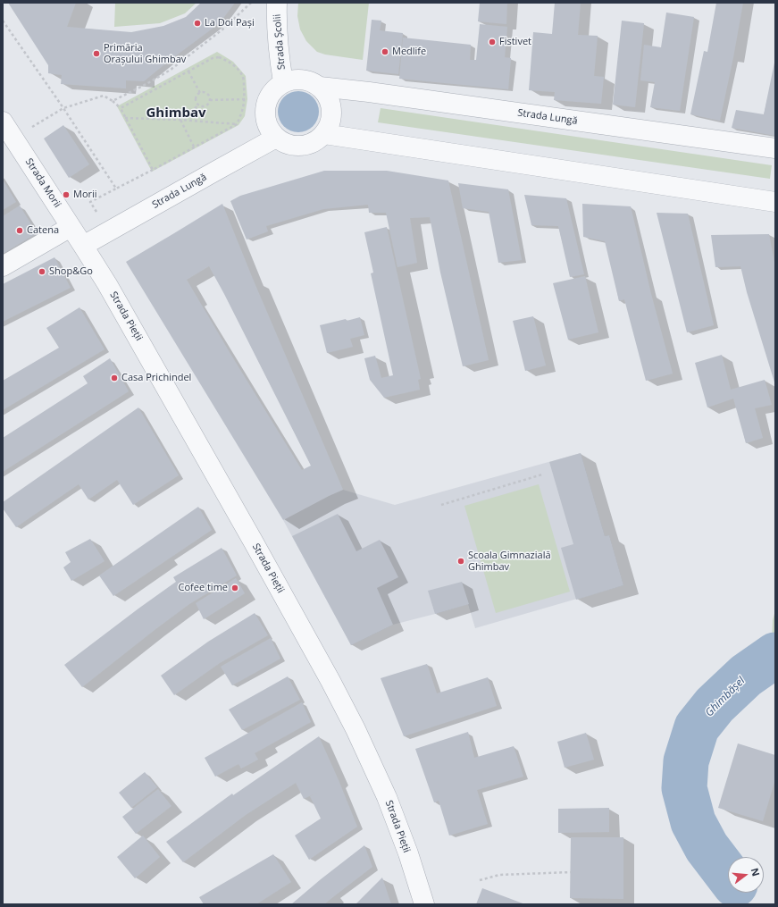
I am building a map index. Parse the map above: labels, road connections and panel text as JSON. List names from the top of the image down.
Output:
{
  "streets": {
    "street": [
      "Strada Școlii",
      "Strada Lungă",
      "Strada Morii",
      "Strada Pieții"
    ]
  },
  "crossings": [
    ["Strada Școlii", "Strada Lungă"],
    ["Strada Lungă", "Strada Morii"],
    ["Strada Lungă", "Strada Pieții"],
    ["Strada Morii", "Strada Pieții"]
  ],
  "districts": ["Ghimbav"],
  "water": ["Ghimbășel"],
  "places": [
    "La Doi Pași",
    "Fistivet",
    "Medlife",
    "Primăria Orașului Ghimbav",
    "Morii",
    "Catena",
    "Shop&Go",
    "Casa Prichindel",
    "Scoala Gimnazială Ghimbav",
    "Cofee time"
  ],
  "north": "right"
}
